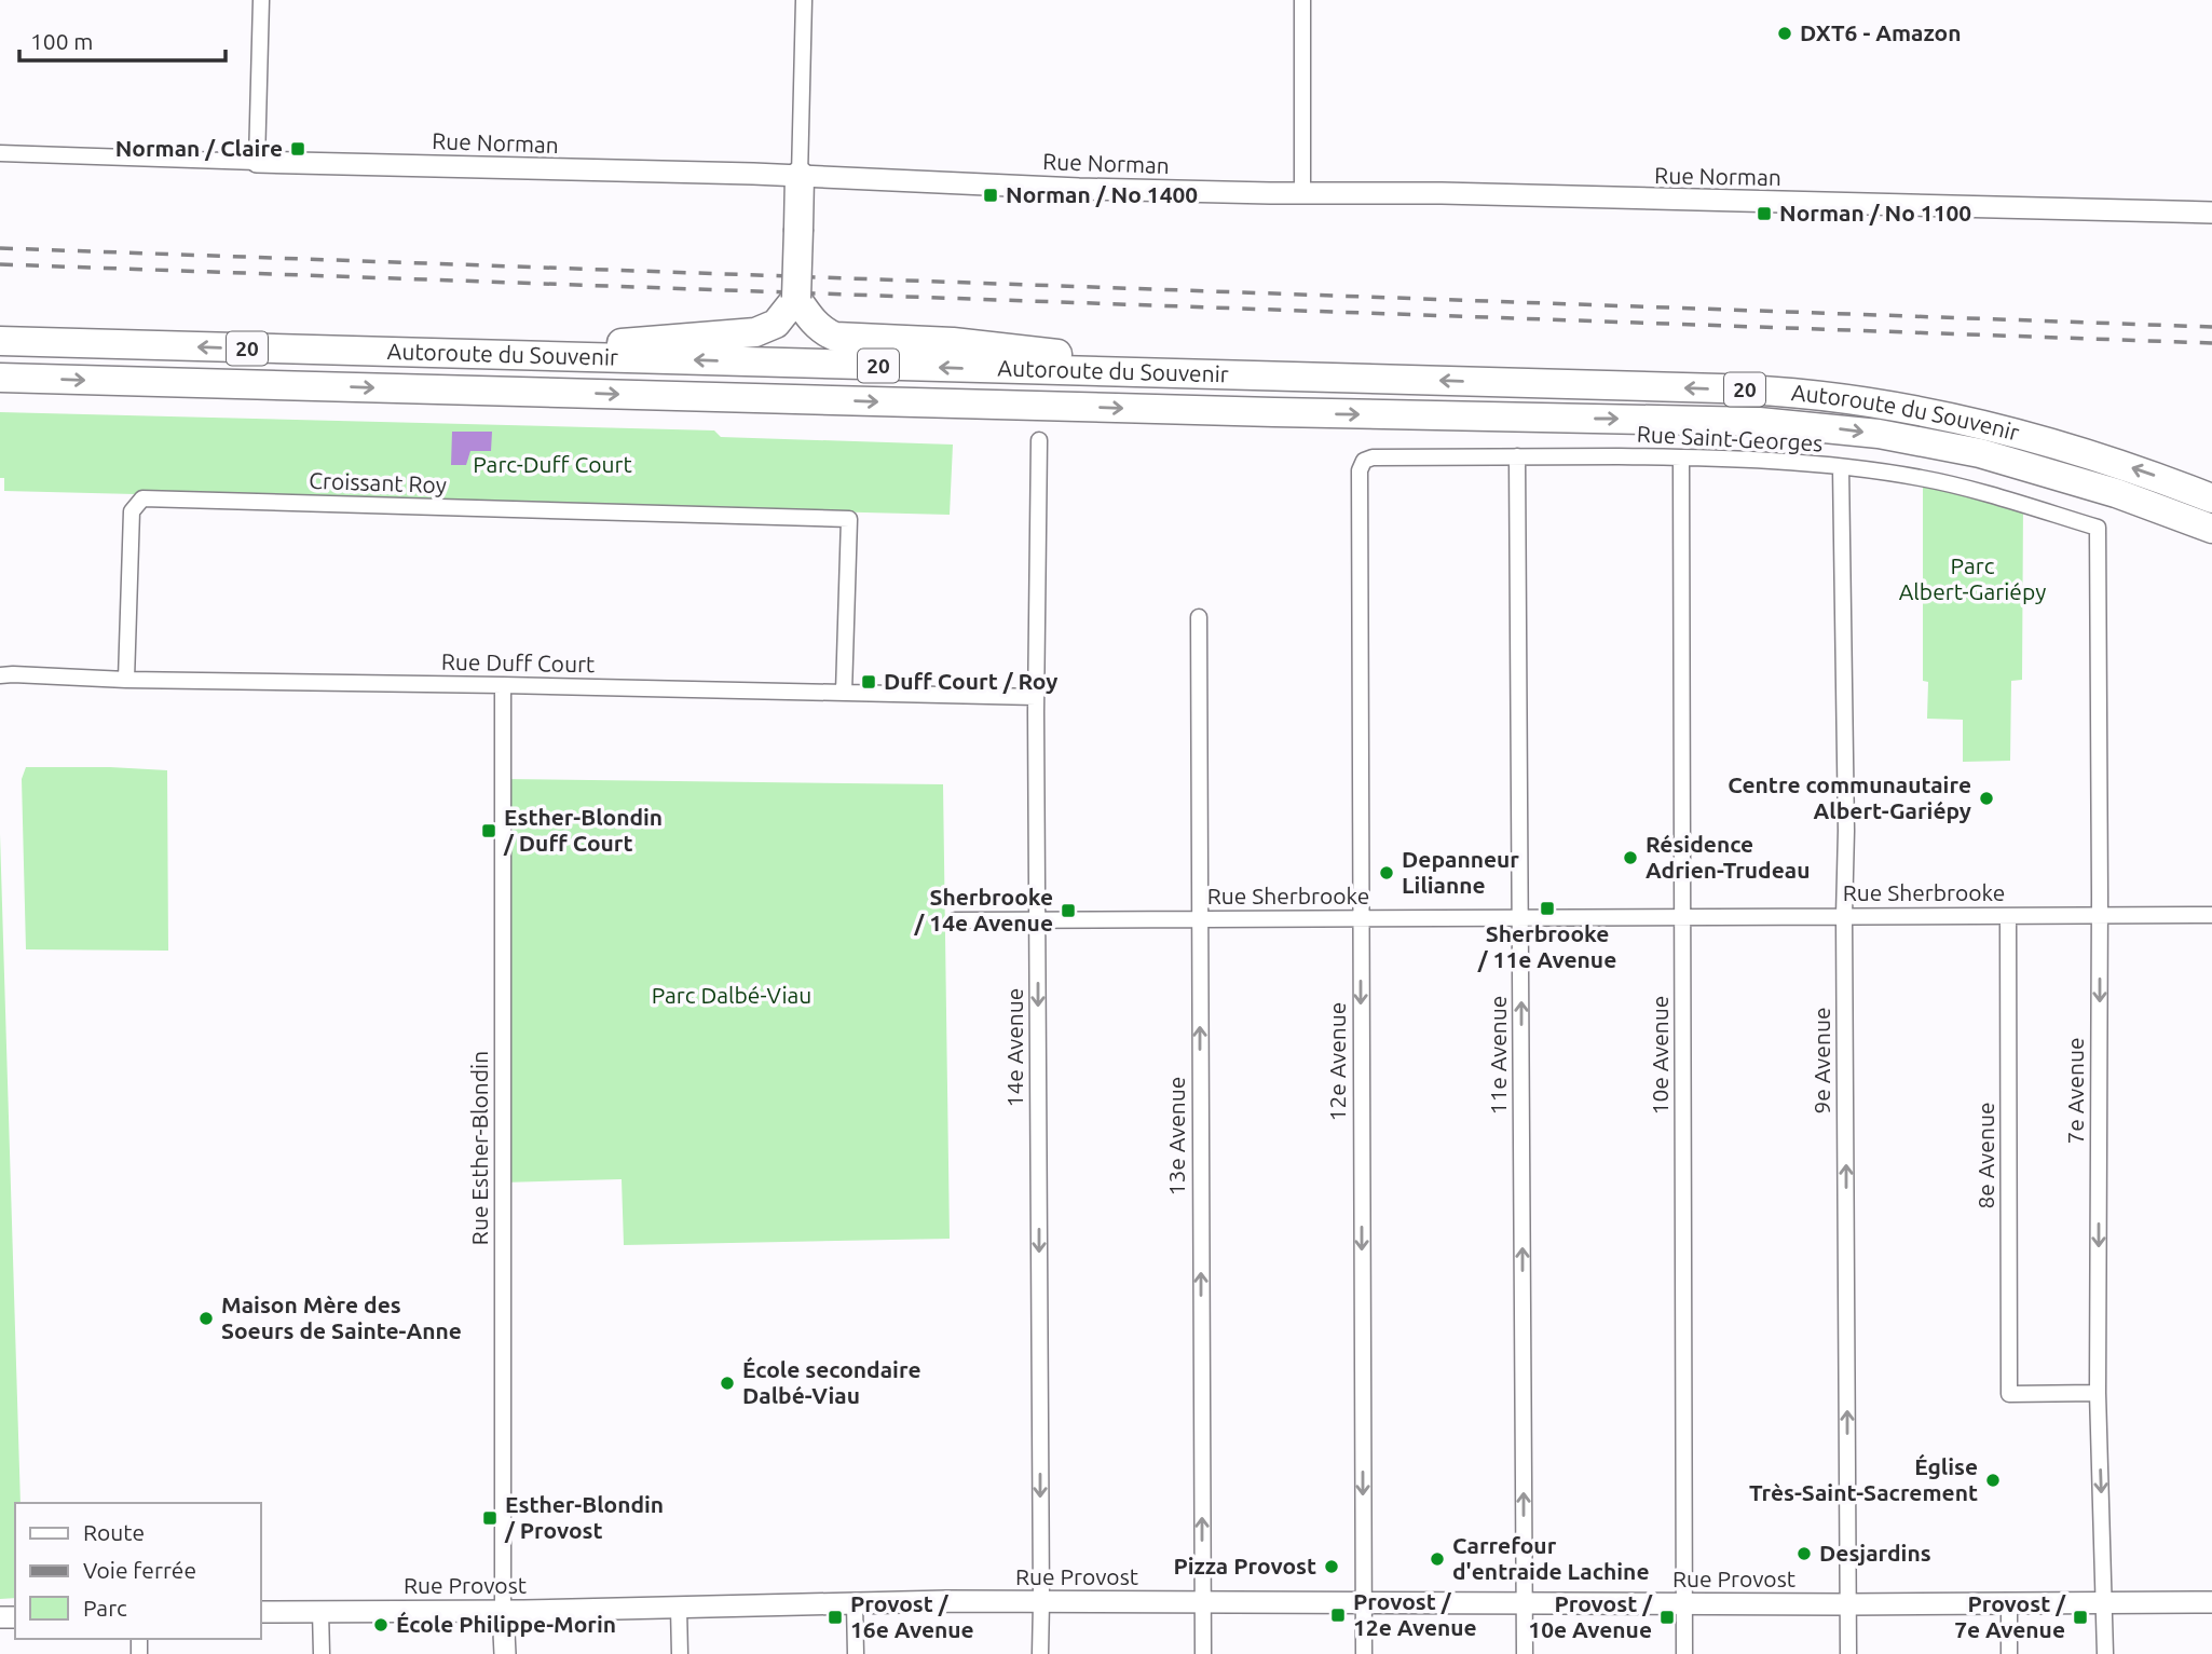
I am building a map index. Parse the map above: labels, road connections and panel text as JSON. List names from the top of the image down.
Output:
{
  "streets": {
    "highway": ["20", "Autoroute du Souvenir"],
    "street": [
      "Rue Norman",
      "Rue Saint-Georges",
      "Croissant Roy",
      "Rue Duff Court",
      "Rue Sherbrooke",
      "14e Avenue",
      "11e Avenue",
      "10e Avenue",
      "9e Avenue",
      "12e Avenue",
      "7e Avenue",
      "13e Avenue",
      "Rue Esther-Blondin",
      "8e Avenue",
      "Rue Provost"
    ]
  },
  "crossings": [
    ["Rue Saint-Georges", "11e Avenue"],
    ["Rue Saint-Georges", "10e Avenue"],
    ["Rue Saint-Georges", "9e Avenue"],
    ["Rue Saint-Georges", "12e Avenue"],
    ["Rue Saint-Georges", "7e Avenue"],
    ["Croissant Roy", "Rue Duff Court"],
    ["Rue Duff Court", "14e Avenue"],
    ["Rue Duff Court", "Rue Esther-Blondin"],
    ["Rue Sherbrooke", "14e Avenue"],
    ["Rue Sherbrooke", "11e Avenue"],
    ["Rue Sherbrooke", "10e Avenue"],
    ["Rue Sherbrooke", "9e Avenue"],
    ["Rue Sherbrooke", "12e Avenue"],
    ["Rue Sherbrooke", "7e Avenue"],
    ["Rue Sherbrooke", "13e Avenue"],
    ["Rue Sherbrooke", "8e Avenue"],
    ["14e Avenue", "Rue Provost"],
    ["11e Avenue", "Rue Provost"],
    ["10e Avenue", "Rue Provost"],
    ["9e Avenue", "Rue Provost"],
    ["12e Avenue", "Rue Provost"],
    ["7e Avenue", "8e Avenue"],
    ["7e Avenue", "Rue Provost"],
    ["13e Avenue", "Rue Provost"],
    ["Rue Esther-Blondin", "Rue Provost"]
  ],
  "one_way": [
    "14e Avenue",
    "11e Avenue",
    "9e Avenue",
    "12e Avenue",
    "7e Avenue",
    "13e Avenue"
  ],
  "parks": ["Parc-Duff Court", "Parc Albert-Gariépy", "Parc Dalbé-Viau"],
  "places": {
    "other": [
      "DXT6 - Amazon",
      "Centre communautaire Albert-Gariépy",
      "Résidence Adrien-Trudeau",
      "Depanneur Lilianne",
      "Maison Mère des Soeurs de Sainte-Anne",
      "École secondaire Dalbé-Viau",
      "Église Très-Saint-Sacrement",
      "Desjardins",
      "Carrefour d'entraide Lachine",
      "Pizza Provost",
      "École Philippe-Morin"
    ],
    "transit": [
      "Norman / Claire",
      "Norman / No 1400",
      "Norman / No 1100",
      "Duff Court / Roy",
      "Esther-Blondin / Duff Court",
      "Sherbrooke / 11e Avenue",
      "Sherbrooke / 14e Avenue",
      "Esther-Blondin / Provost",
      "Provost / 12e Avenue",
      "Provost / 16e Avenue",
      "Provost / 10e Avenue",
      "Provost / 7e Avenue"
    ]
  },
  "legend": ["Route", "Voie ferrée", "Parc"],
  "scale_bar": "100 m"
}
